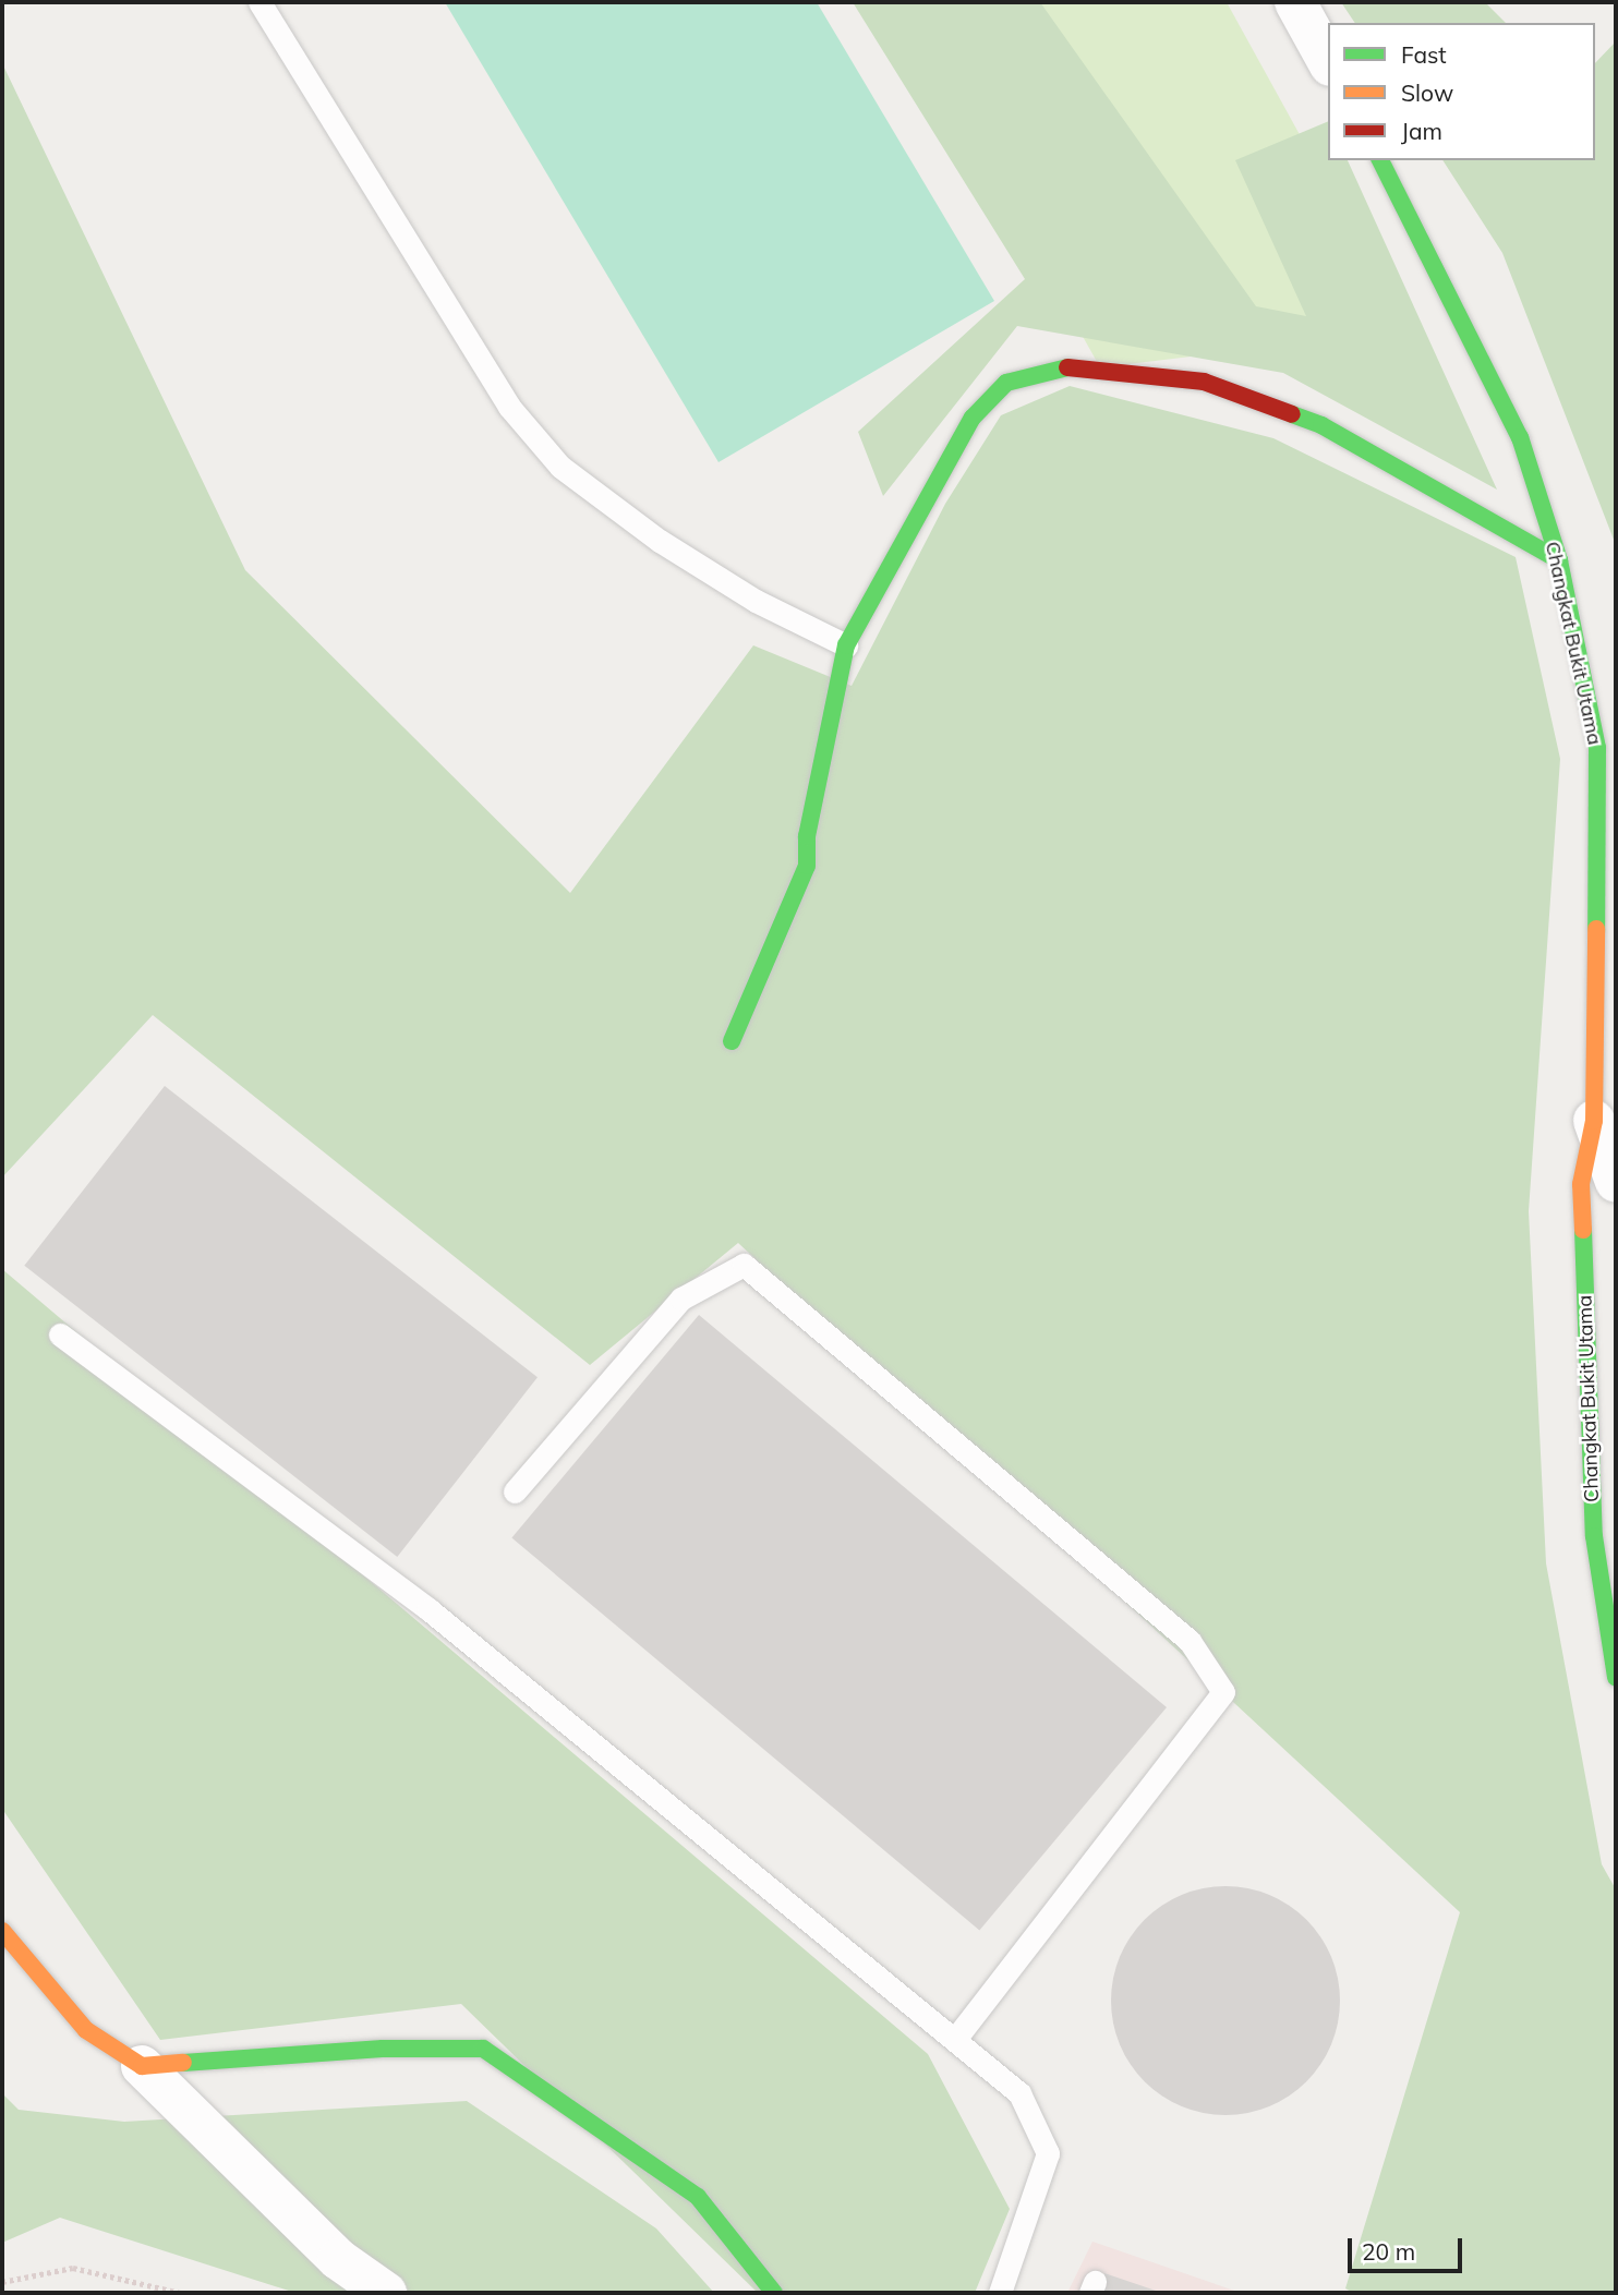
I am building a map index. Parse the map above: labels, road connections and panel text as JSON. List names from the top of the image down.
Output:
{
  "streets": {
    "street": ["Changkat Bukit Utama"]
  },
  "legend": ["Fast", "Slow", "Jam"],
  "scale_bar": "20 m"
}
